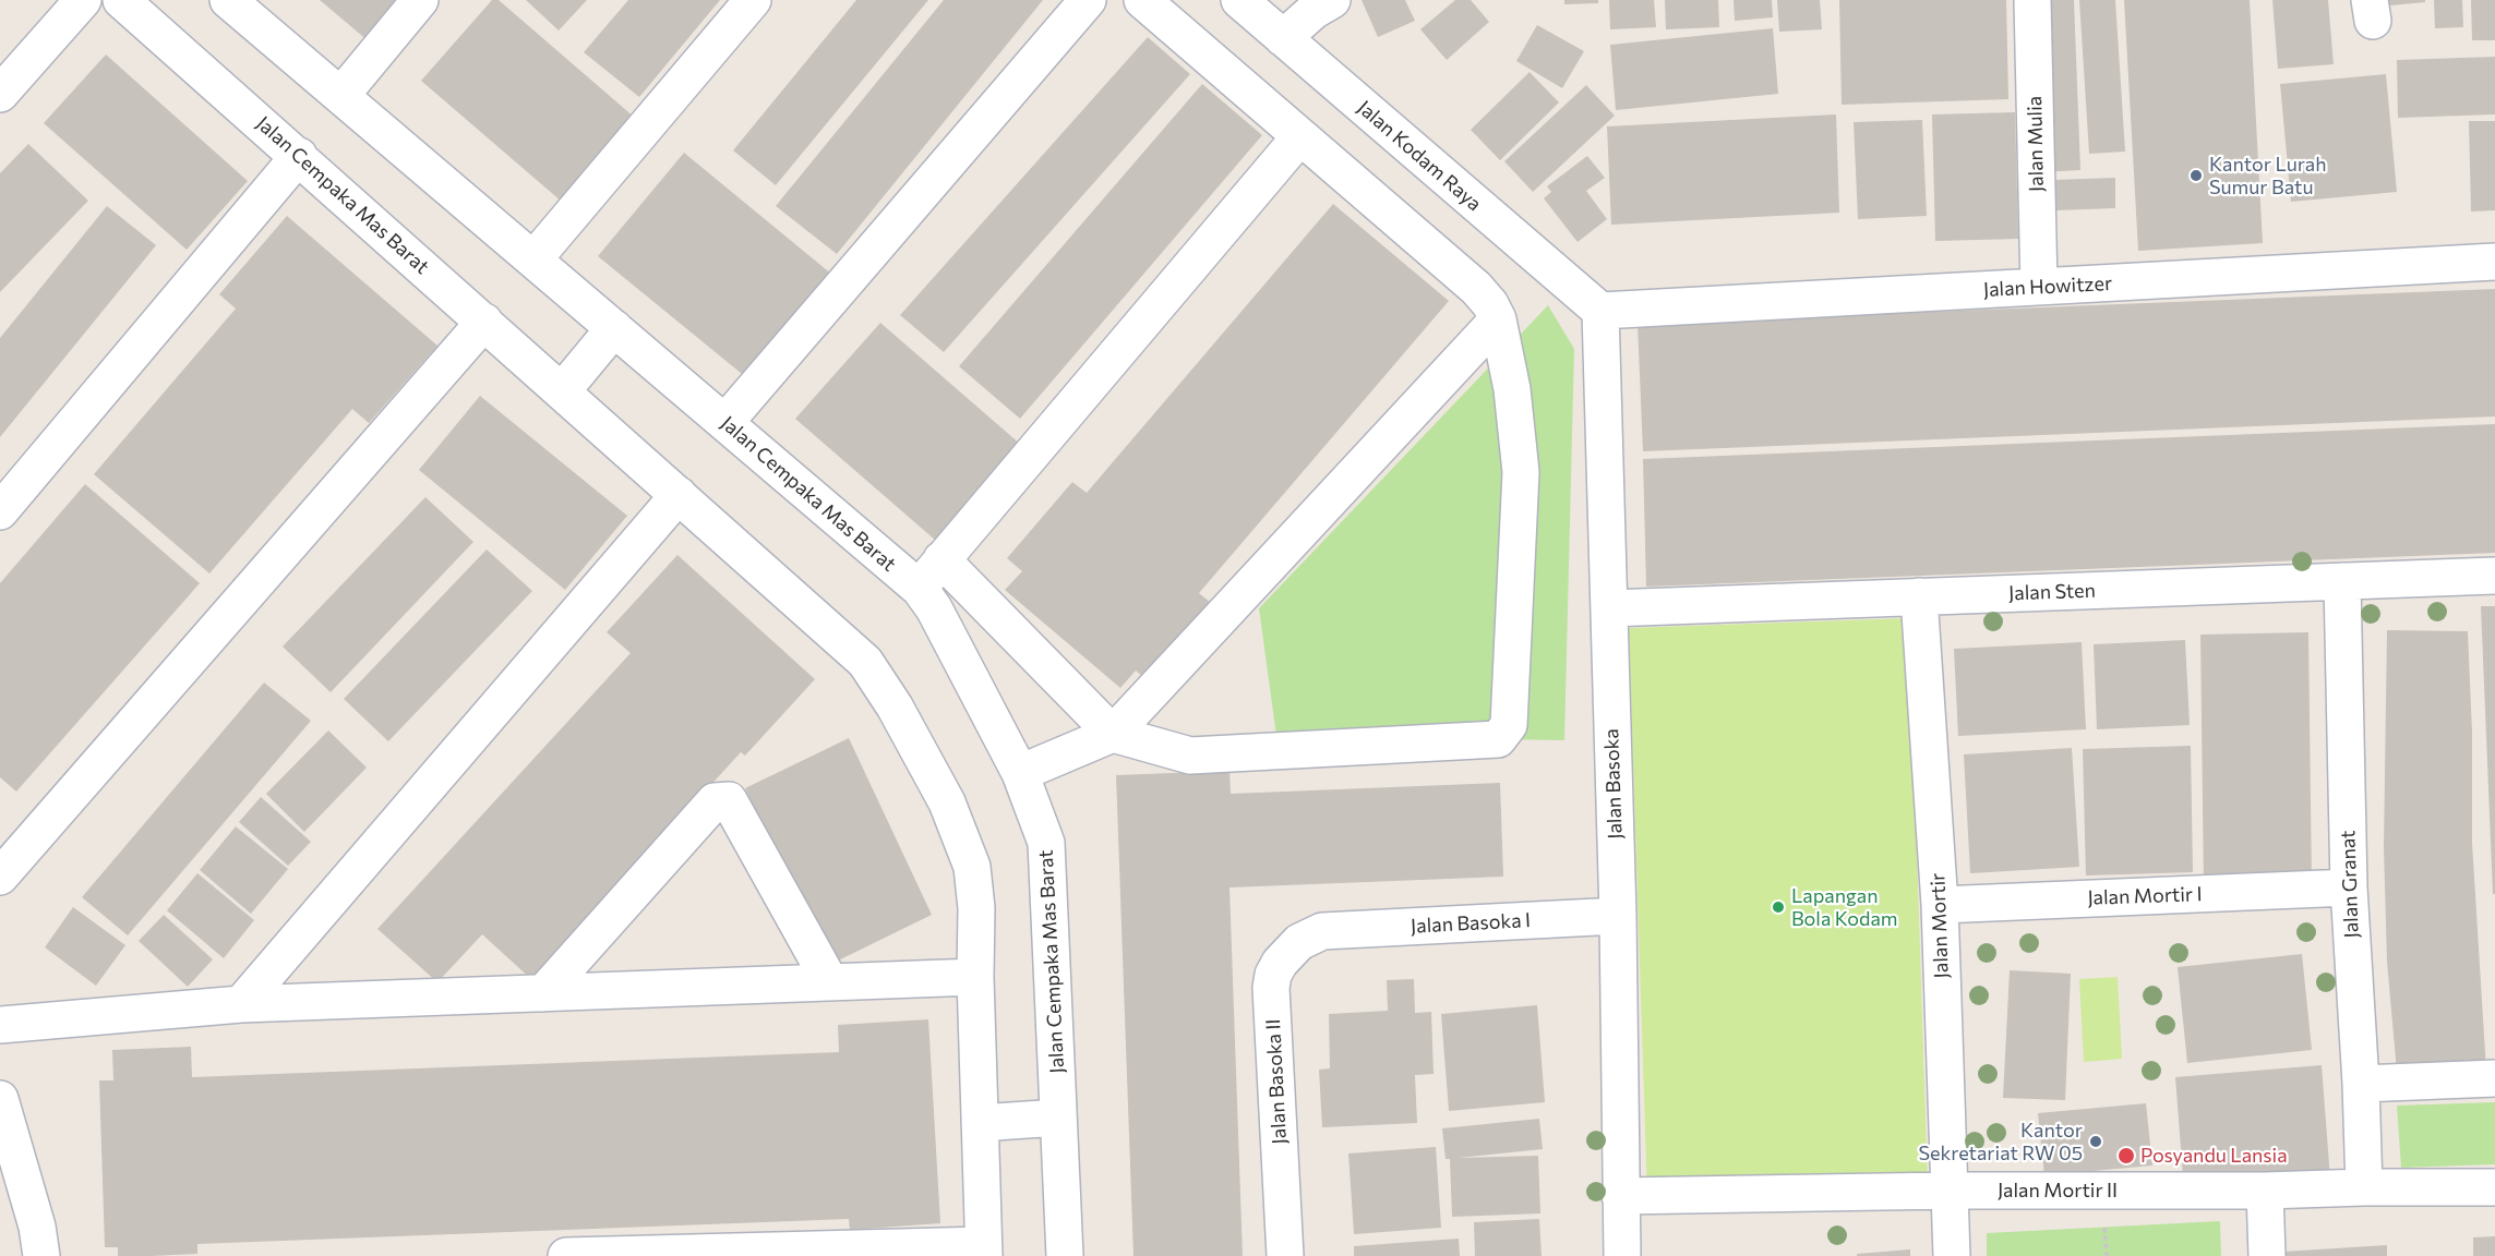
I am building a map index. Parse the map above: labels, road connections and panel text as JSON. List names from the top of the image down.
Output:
{
  "streets": {
    "street": [
      "Jalan Mulia",
      "Jalan Kodam Raya",
      "Jalan Cempaka Mas Barat",
      "Jalan Howitzer",
      "Jalan Sten",
      "Jalan Basoka",
      "Jalan Granat",
      "Jalan Mortir I",
      "Jalan Basoka I",
      "Jalan Mortir",
      "Jalan Basoka II",
      "Jalan Mortir II"
    ]
  },
  "crossings": [
    ["Jalan Mulia", "Jalan Howitzer"],
    ["Jalan Kodam Raya", "Jalan Howitzer"],
    ["Jalan Kodam Raya", "Jalan Basoka"],
    ["Jalan Howitzer", "Jalan Basoka"],
    ["Jalan Sten", "Jalan Basoka"],
    ["Jalan Sten", "Jalan Granat"],
    ["Jalan Sten", "Jalan Mortir"],
    ["Jalan Basoka", "Jalan Basoka I"],
    ["Jalan Basoka", "Jalan Mortir II"],
    ["Jalan Granat", "Jalan Mortir I"],
    ["Jalan Granat", "Jalan Mortir II"],
    ["Jalan Mortir I", "Jalan Mortir"],
    ["Jalan Basoka I", "Jalan Basoka II"],
    ["Jalan Mortir", "Jalan Mortir II"]
  ],
  "places": [
    "Kantor Lurah Sumur Batu",
    "Lapangan Bola Kodam",
    "Kantor Sekretariat RW 05",
    "Posyandu Lansia"
  ]
}
